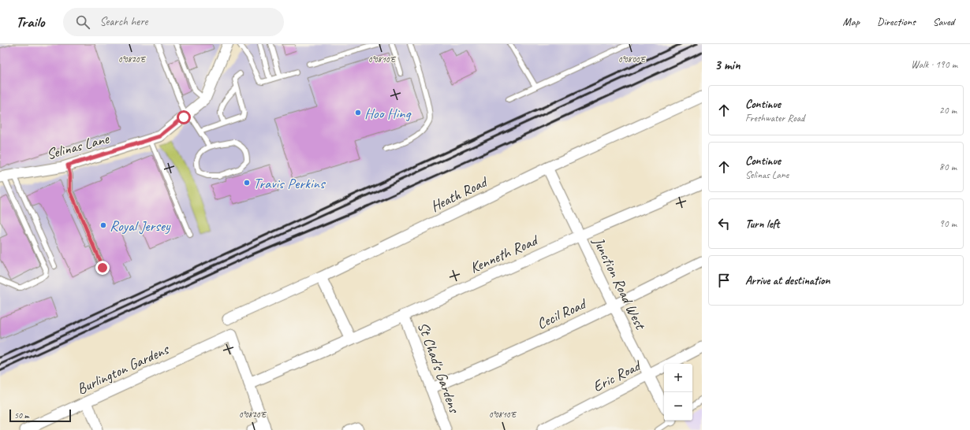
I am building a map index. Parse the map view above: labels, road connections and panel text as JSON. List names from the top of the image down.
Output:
{
  "streets": {
    "street": [
      "Selinas Lane",
      "Heath Road",
      "Kenneth Road",
      "Junction Road West",
      "Cecil Road",
      "St Chad's Gardens",
      "Burlington Gardens",
      "Eric Road"
    ]
  },
  "crossings": [
    ["Heath Road", "Junction Road West"],
    ["Kenneth Road", "Junction Road West"],
    ["Kenneth Road", "St Chad's Gardens"],
    ["Kenneth Road", "Burlington Gardens"],
    ["Junction Road West", "Cecil Road"],
    ["Junction Road West", "Eric Road"],
    ["Cecil Road", "St Chad's Gardens"]
  ],
  "places": ["Hoo Hing", "Travis Perkins", "Royal Jersey"],
  "scale_bar": "50 m",
  "page": {
    "header": "Trailo",
    "search": "Search here",
    "nav": ["Map", "Directions", "Saved"],
    "heading": ["3 min", "Walk · 190 m"],
    "list": [
      ["Continue", "Freshwater Road", "20 m"],
      ["Continue", "Selinas Lane", "80 m"],
      ["Turn left", "90 m"],
      "Arrive at destination"
    ],
    "map_buttons": ["+", "−"],
    "scale": "50 m"
  },
  "coordinates": ["0°08'20\"E", "0°08'10\"E", "0°08'00\"E"]
}
